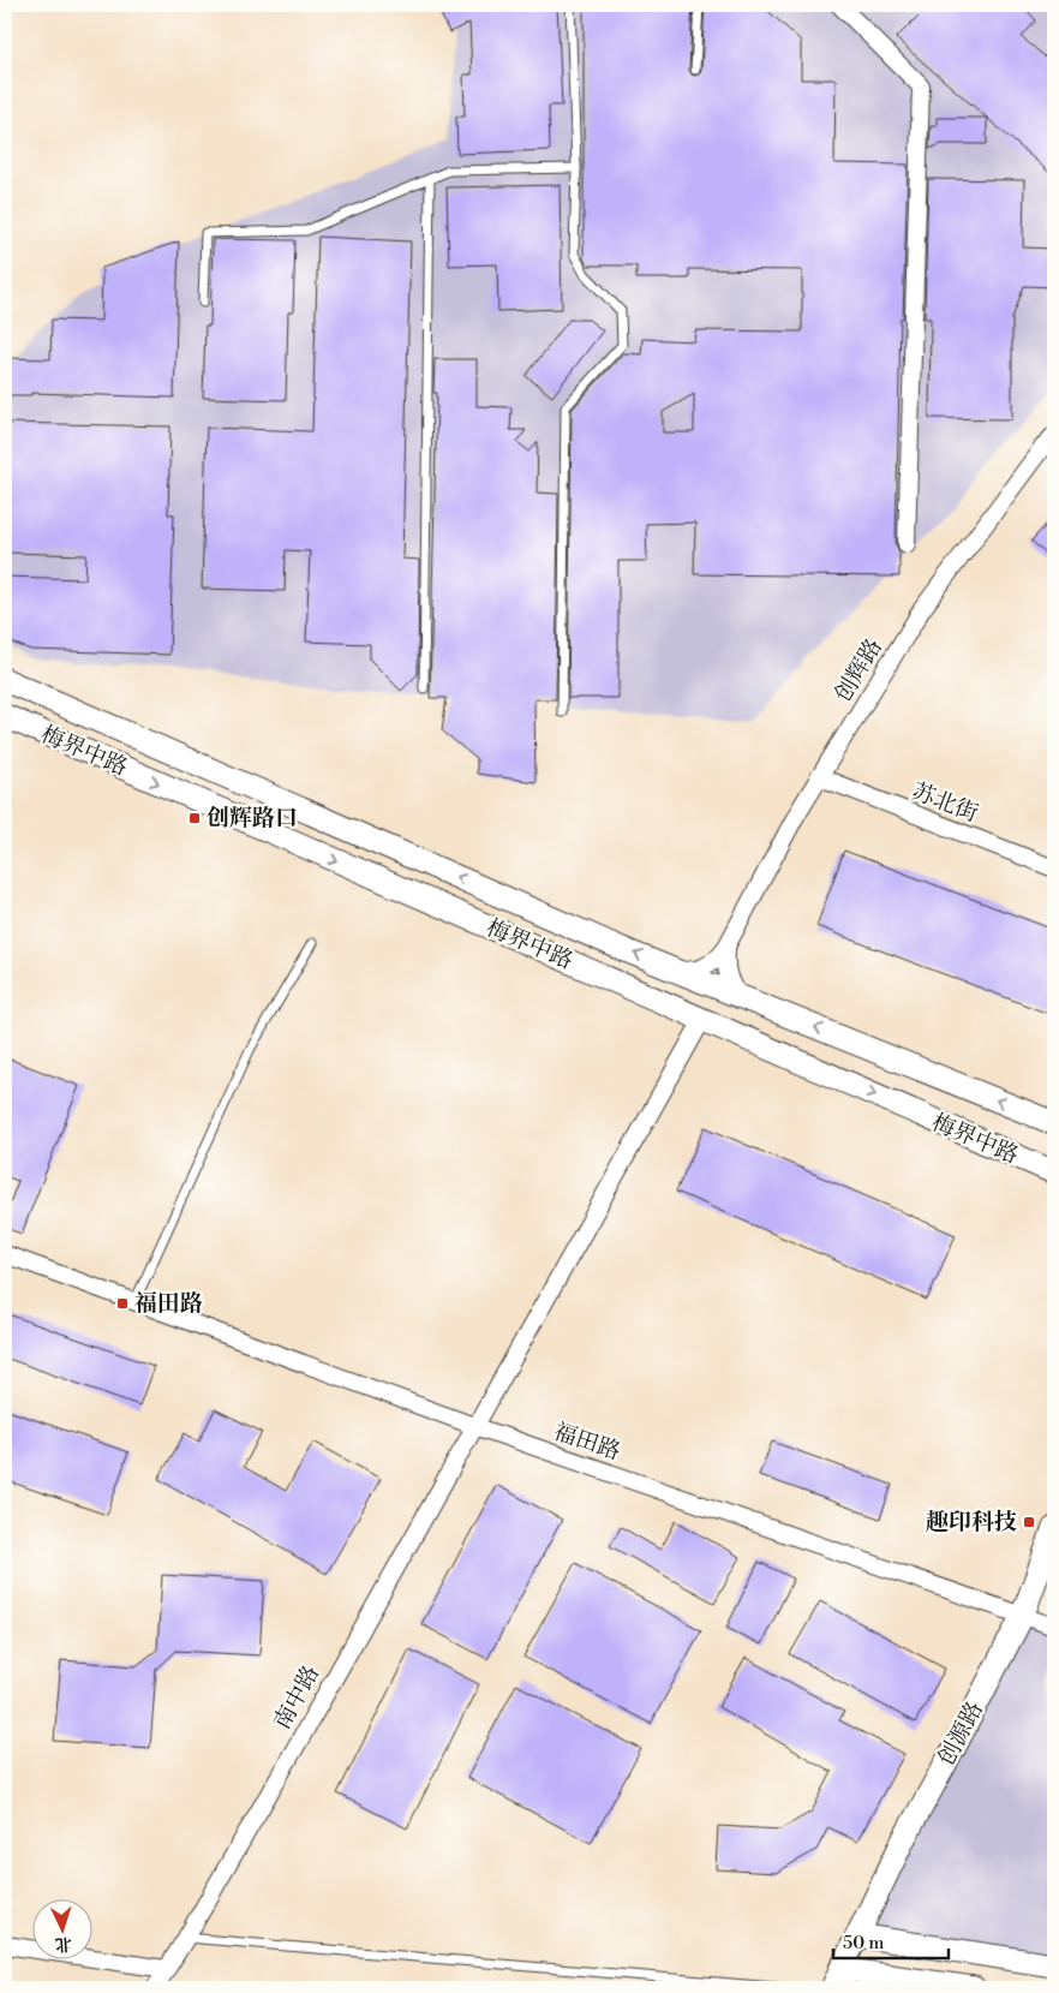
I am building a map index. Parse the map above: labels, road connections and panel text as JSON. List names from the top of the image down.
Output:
{
  "streets": {
    "main road": ["梅界中路", "创源路"],
    "street": [
      "创辉路",
      "苏北街",
      "福田路",
      "南中路"
    ]
  },
  "crossings": [
    ["创辉路", "苏北街"],
    ["梅界中路", "南中路"],
    ["福田路", "南中路"],
    ["福田路", "创源路"]
  ],
  "places": {
    "transit": ["创辉路口", "福田路", "趣印科技"]
  },
  "scale_bar": "50 m",
  "north": "bottom"
}
